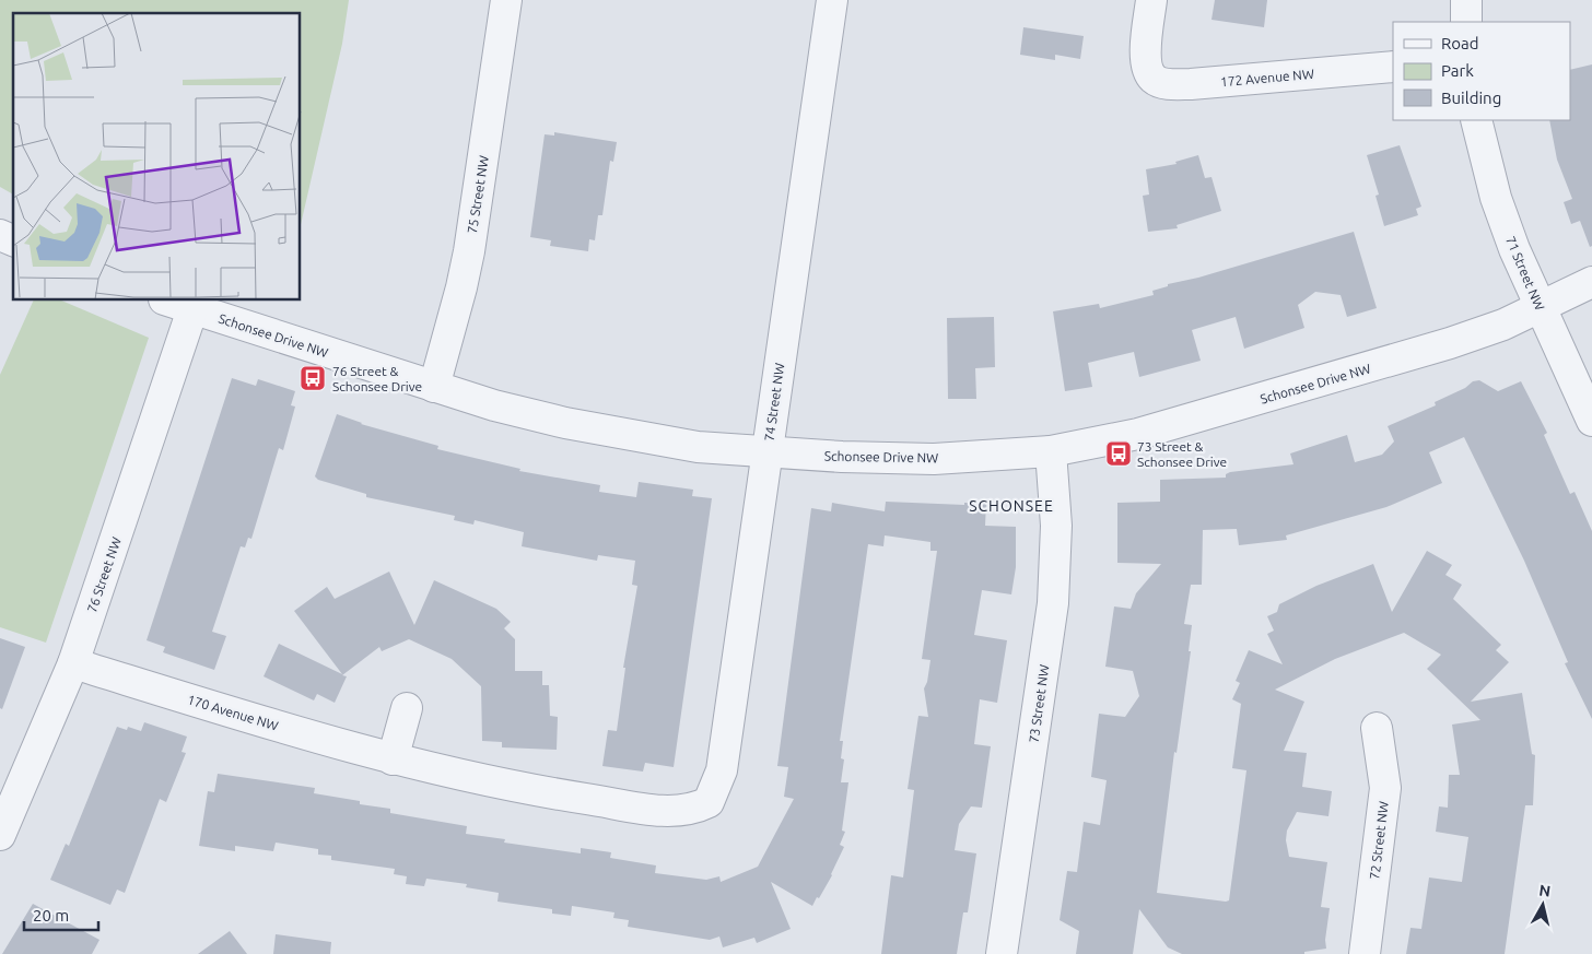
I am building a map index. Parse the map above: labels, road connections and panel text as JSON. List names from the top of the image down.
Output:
{
  "streets": {
    "street": [
      "172 Avenue NW",
      "75 Street NW",
      "71 Street NW",
      "Schonsee Drive NW",
      "74 Street NW",
      "76 Street NW",
      "73 Street NW",
      "170 Avenue NW",
      "72 Street NW"
    ]
  },
  "crossings": [
    ["75 Street NW", "Schonsee Drive NW"],
    ["71 Street NW", "Schonsee Drive NW"],
    ["Schonsee Drive NW", "74 Street NW"],
    ["Schonsee Drive NW", "76 Street NW"],
    ["Schonsee Drive NW", "73 Street NW"],
    ["74 Street NW", "170 Avenue NW"],
    ["76 Street NW", "170 Avenue NW"]
  ],
  "districts": ["SCHONSEE"],
  "places": {
    "bus stop": ["76 Street & Schonsee Drive", "73 Street & Schonsee Drive"]
  },
  "legend": ["Road", "Park", "Building"],
  "scale_bar": "20 m",
  "north": "top"
}
